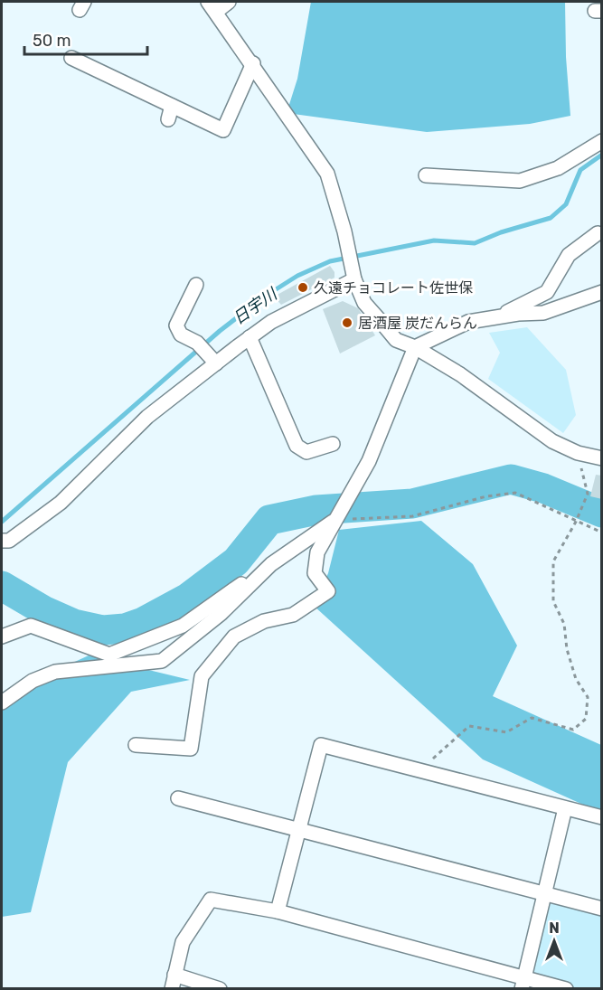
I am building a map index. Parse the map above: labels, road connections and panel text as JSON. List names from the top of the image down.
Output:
{
  "water": ["日宇川"],
  "places": ["久遠チョコレート佐世保", "居酒屋 炭だんらん"],
  "scale_bar": "50 m",
  "north": "top"
}
